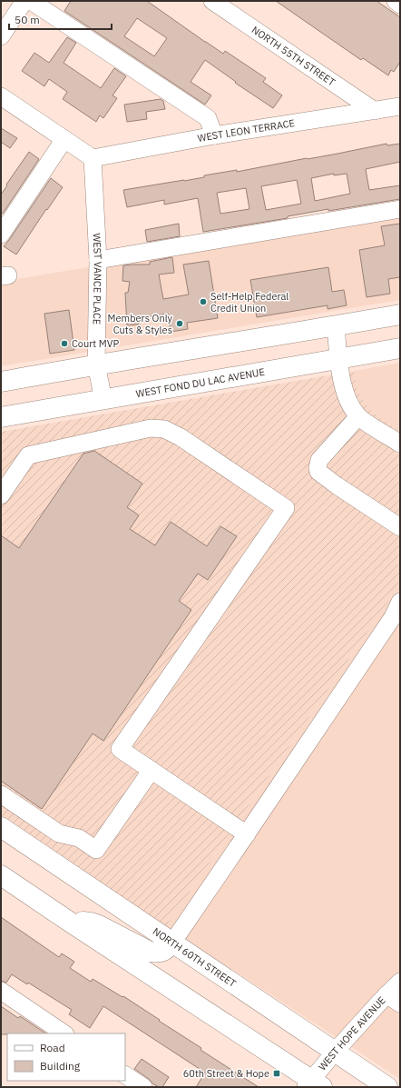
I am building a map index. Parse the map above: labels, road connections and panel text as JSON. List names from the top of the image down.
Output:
{
  "streets": {
    "main road": ["WEST FOND DU LAC AVENUE", "NORTH 60TH STREET"],
    "street": [
      "NORTH 55TH STREET",
      "WEST LEON TERRACE",
      "WEST VANCE PLACE",
      "WEST HOPE AVENUE"
    ]
  },
  "crossings": [
    ["NORTH 55TH STREET", "WEST LEON TERRACE"],
    ["WEST LEON TERRACE", "WEST VANCE PLACE"],
    ["WEST VANCE PLACE", "WEST FOND DU LAC AVENUE"],
    ["NORTH 60TH STREET", "WEST HOPE AVENUE"]
  ],
  "places": {
    "other": ["Self-Help Federal Credit Union", "Members Only Cuts & Styles", "Court MVP"],
    "transit": ["60th Street & Hope"]
  },
  "legend": ["Road", "Building"],
  "scale_bar": "50 m"
}
